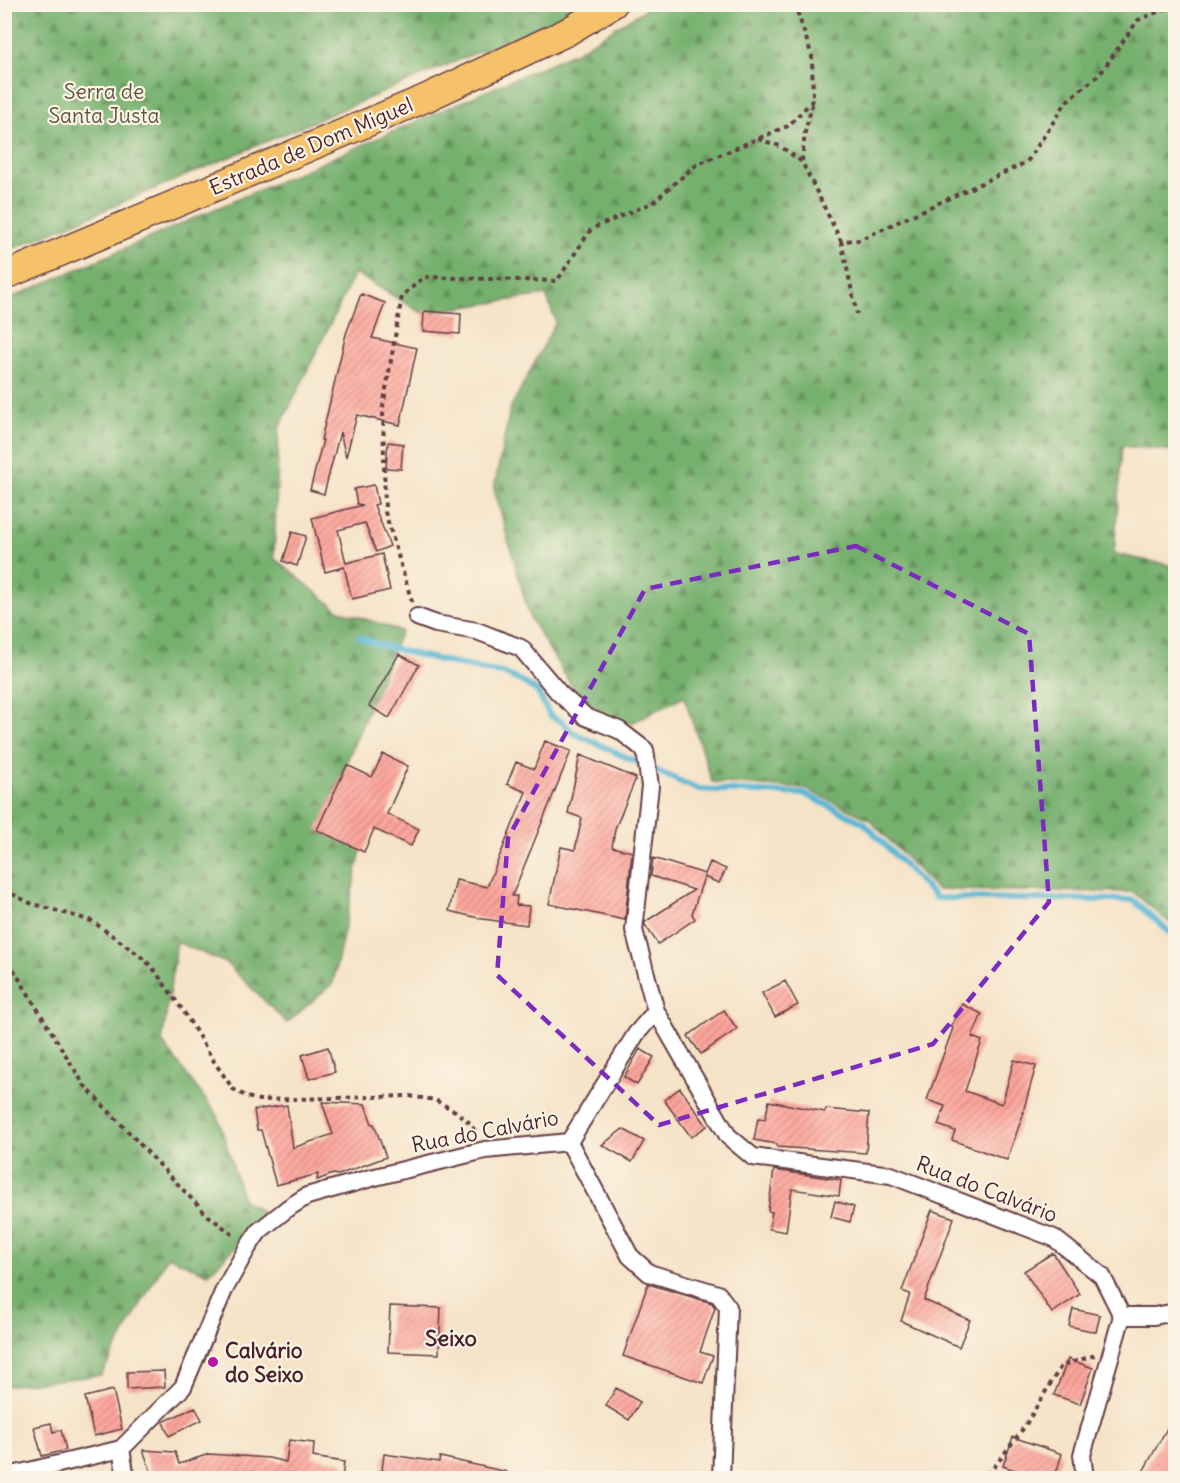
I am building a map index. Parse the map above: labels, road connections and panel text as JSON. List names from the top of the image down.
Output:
{
  "streets": {
    "main road": ["Estrada de Dom Miguel"],
    "street": ["Rua do Calvário"]
  },
  "districts": ["Seixo"],
  "parks": ["Serra de Santa Justa"],
  "places": ["Calvário do Seixo"]
}
